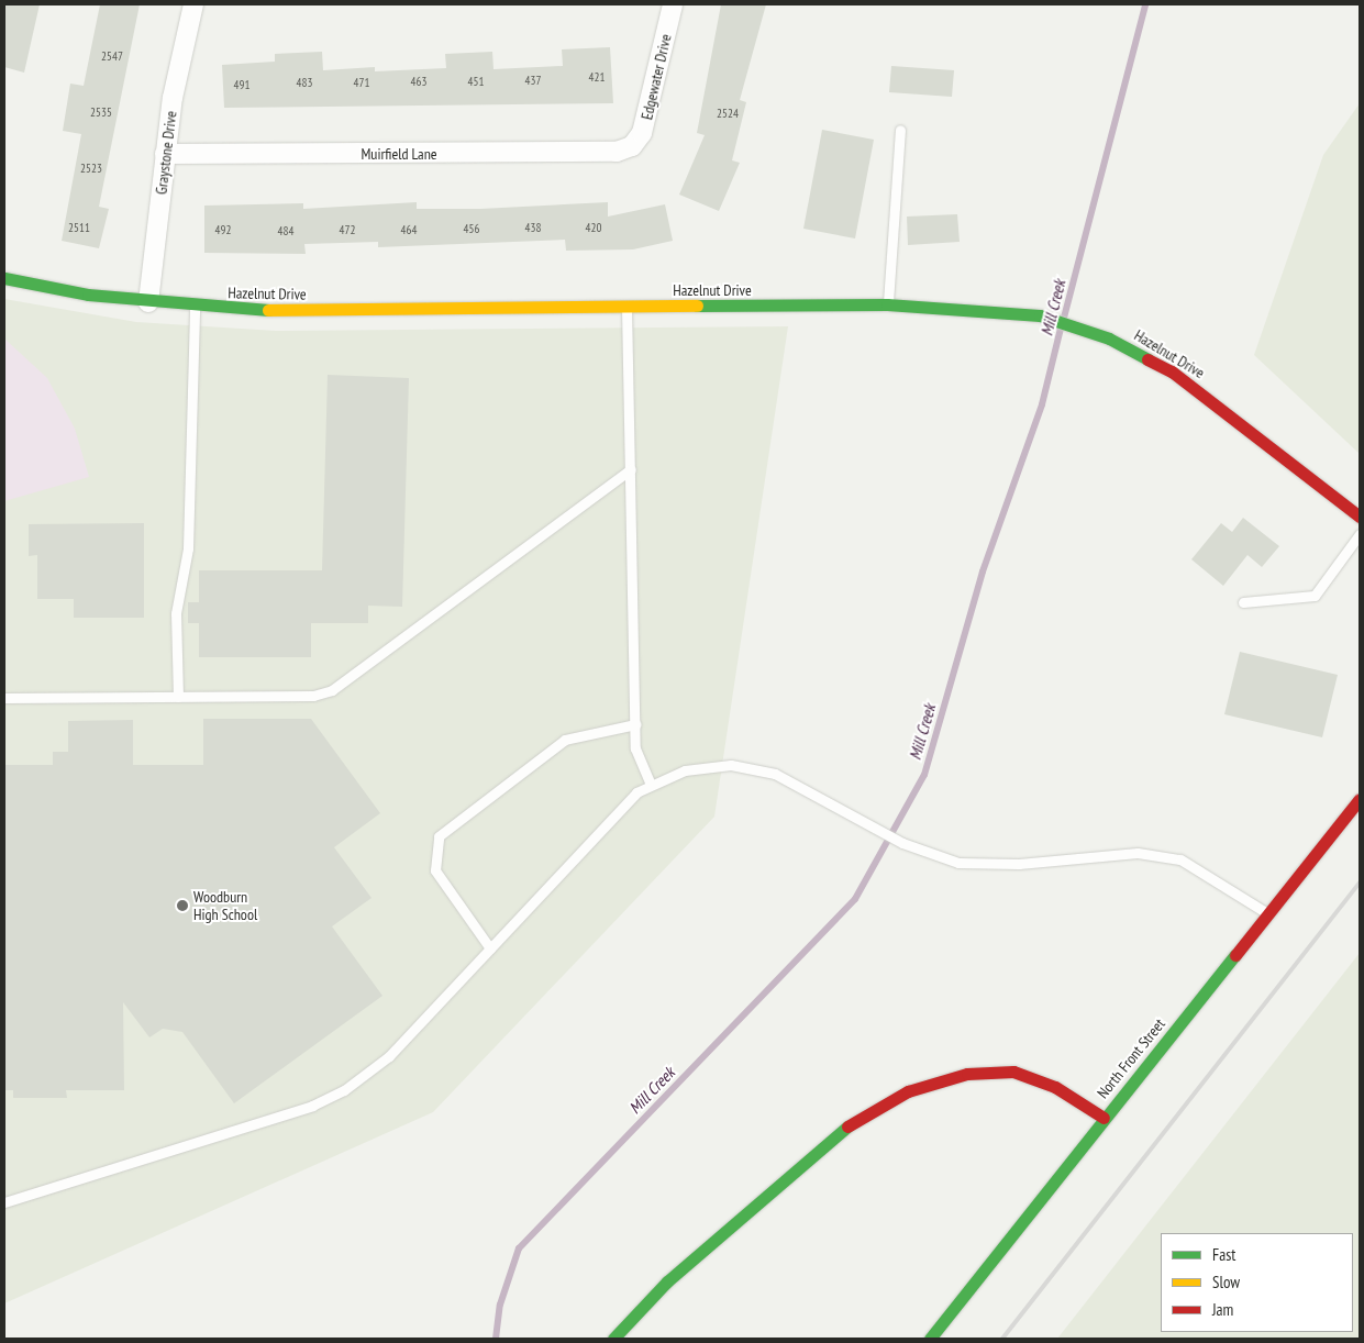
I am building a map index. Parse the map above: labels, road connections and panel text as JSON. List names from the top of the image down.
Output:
{
  "streets": {
    "street": [
      "Edgewater Drive",
      "Graystone Drive",
      "Muirfield Lane",
      "Hazelnut Drive",
      "North Front Street"
    ]
  },
  "crossings": [
    ["Edgewater Drive", "Muirfield Lane"],
    ["Graystone Drive", "Muirfield Lane"],
    ["Graystone Drive", "Hazelnut Drive"]
  ],
  "water": ["Mill Creek"],
  "places": ["Woodburn High School"],
  "house_numbers": [
    "2547",
    "421",
    "437",
    "463",
    "451",
    "483",
    "471",
    "491",
    "2535",
    "2524",
    "2523",
    "2511",
    "438",
    "420",
    "456",
    "492",
    "472",
    "464",
    "484"
  ],
  "legend": ["Fast", "Slow", "Jam"]
}
